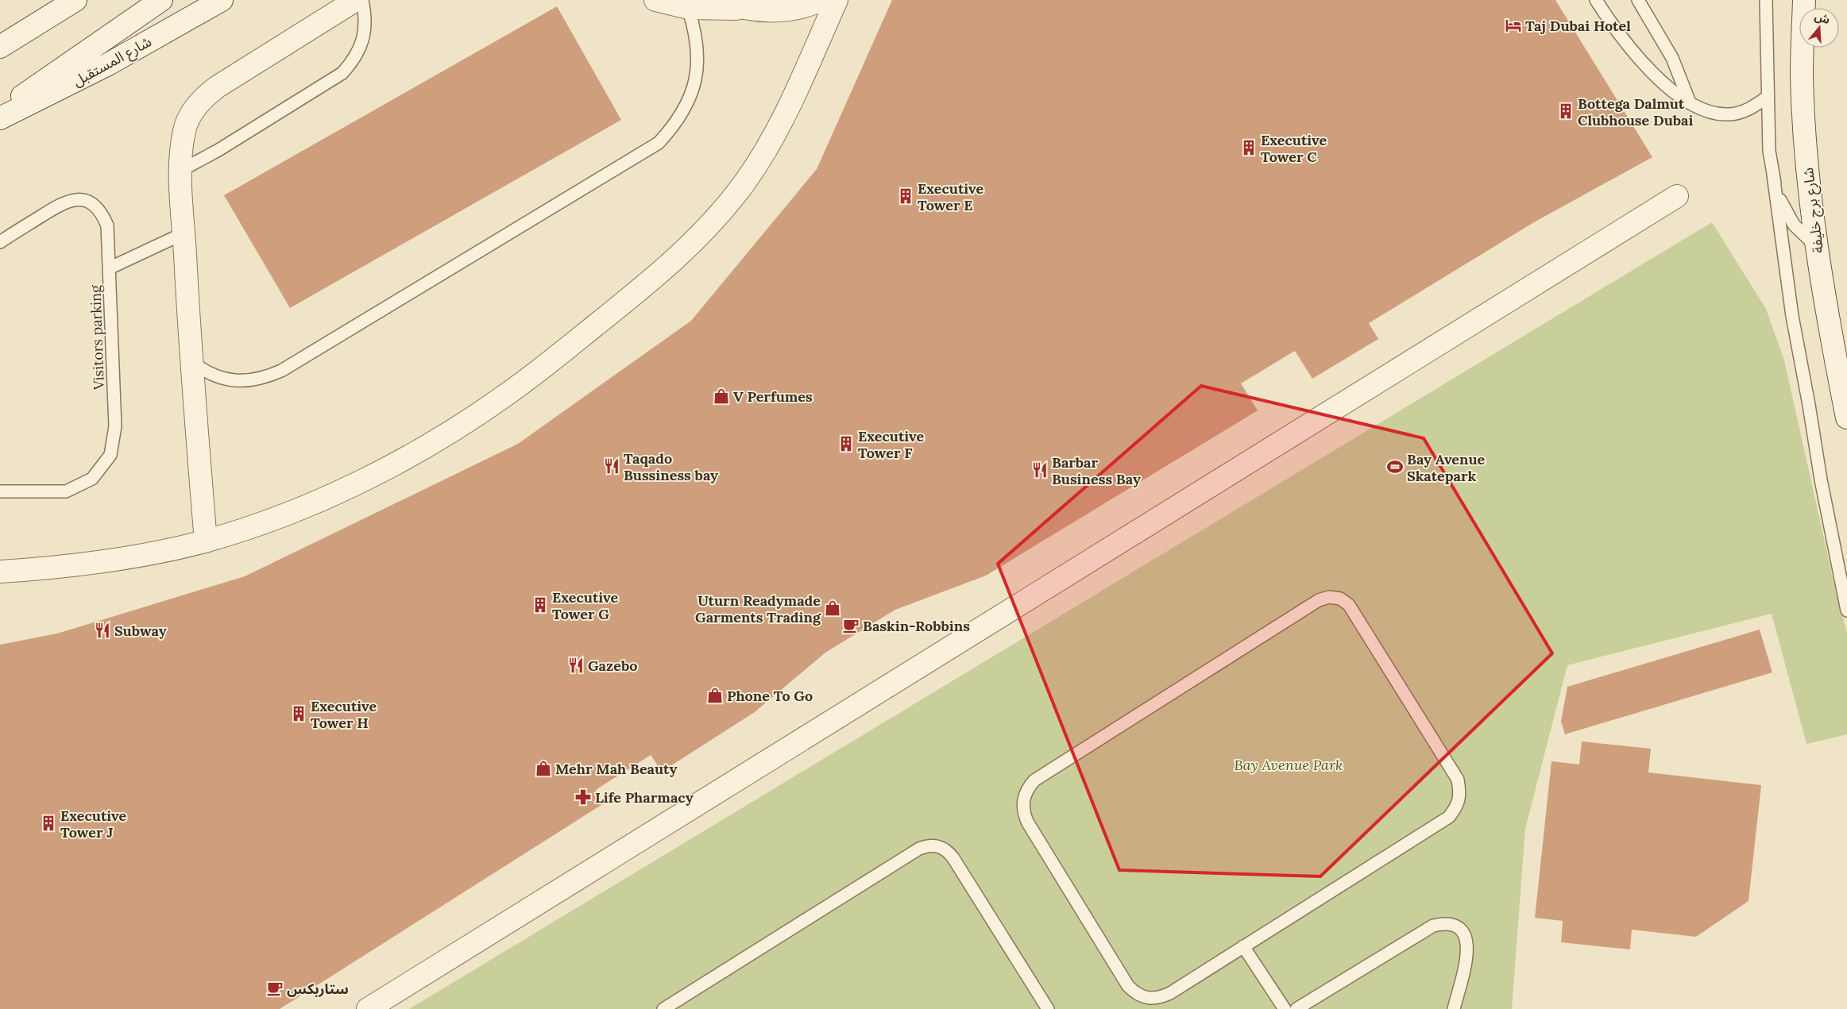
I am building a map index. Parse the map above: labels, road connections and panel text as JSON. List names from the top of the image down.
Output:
{
  "streets": {
    "street": ["شارع المستقبل", "شارع برج خليفة"],
    "lane": ["Visitors parking"]
  },
  "parks": ["Bay Avenue Park"],
  "places": {
    "hotel": ["Taj Dubai Hotel"],
    "building": [
      "Bottega Dalmut Clubhouse Dubai",
      "Executive Tower C",
      "Executive Tower E",
      "Executive Tower F",
      "Executive Tower G",
      "Executive Tower H",
      "Executive Tower J"
    ],
    "shop": [
      "V Perfumes",
      "Uturn Readymade Garments Trading",
      "Phone To Go",
      "Mehr Mah Beauty"
    ],
    "restaurant": [
      "Taqado Bussiness bay",
      "Barbar Business Bay",
      "Subway",
      "Gazebo"
    ],
    "sports": ["Bay Avenue Skatepark"],
    "cafe": ["Baskin-Robbins", "ستاربكس"],
    "pharmacy": ["Life Pharmacy"]
  },
  "north": "top"
}
